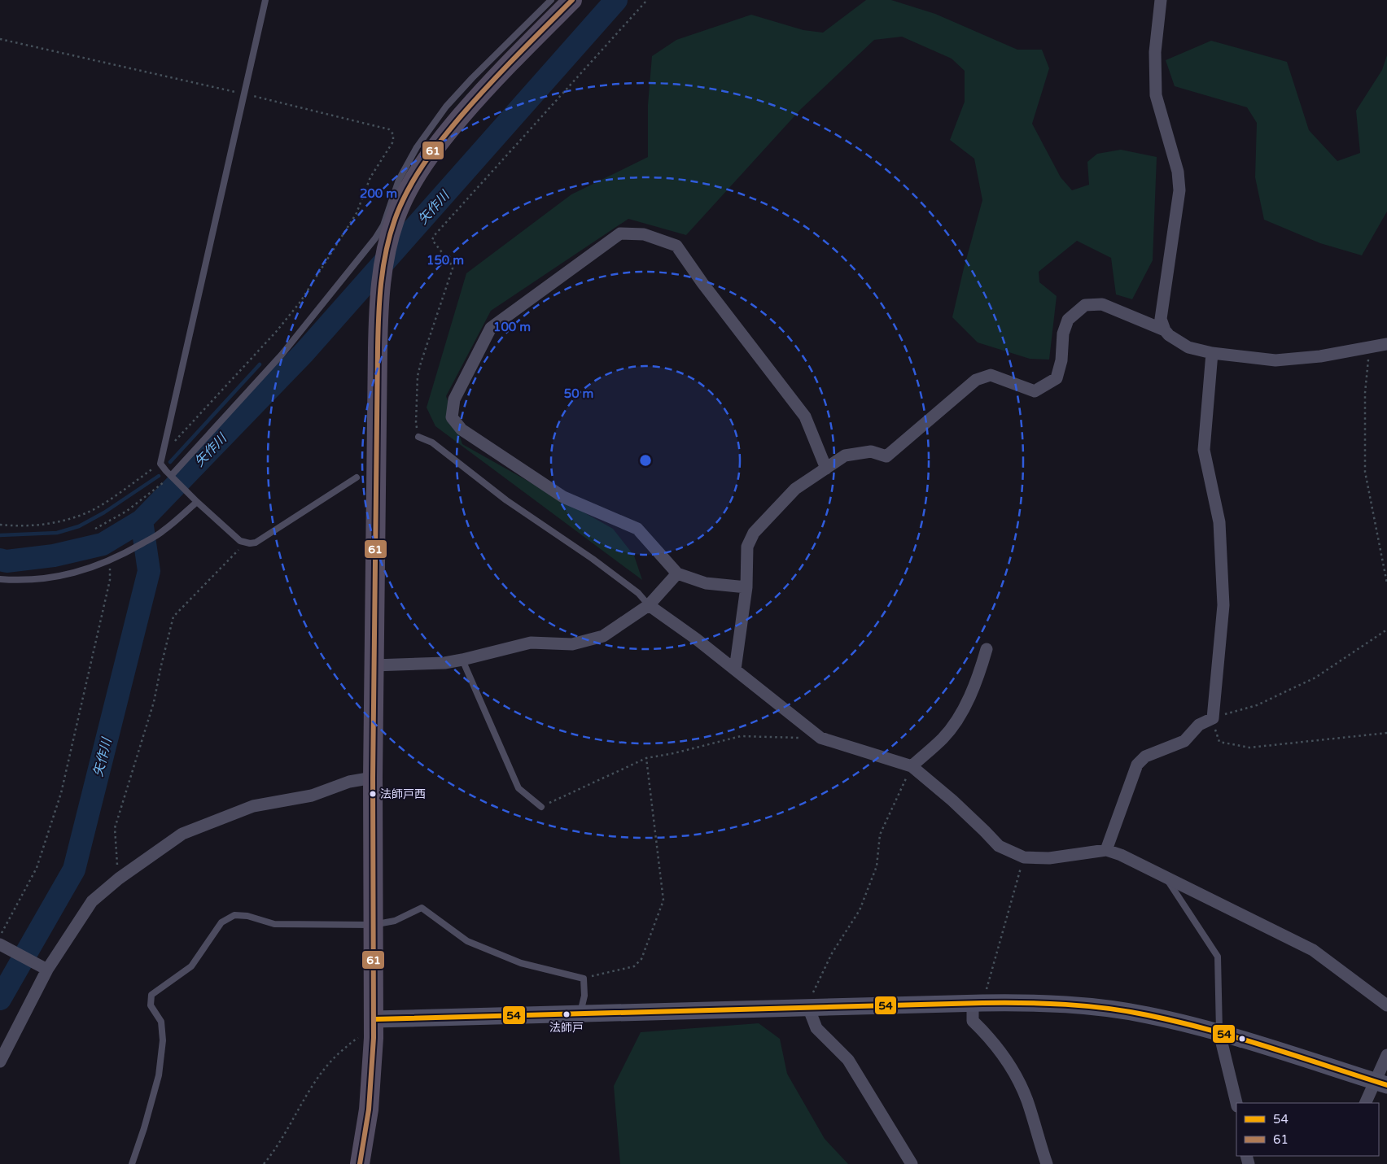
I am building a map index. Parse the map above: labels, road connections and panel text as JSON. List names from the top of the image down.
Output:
{
  "water": ["矢作川"],
  "places": ["法師戸西", "法師戸"],
  "lines": ["transit line 61", "transit line 54"],
  "legend": ["54", "61"],
  "rings": [
    "200 m",
    "150 m",
    "100 m",
    "50 m"
  ]
}
